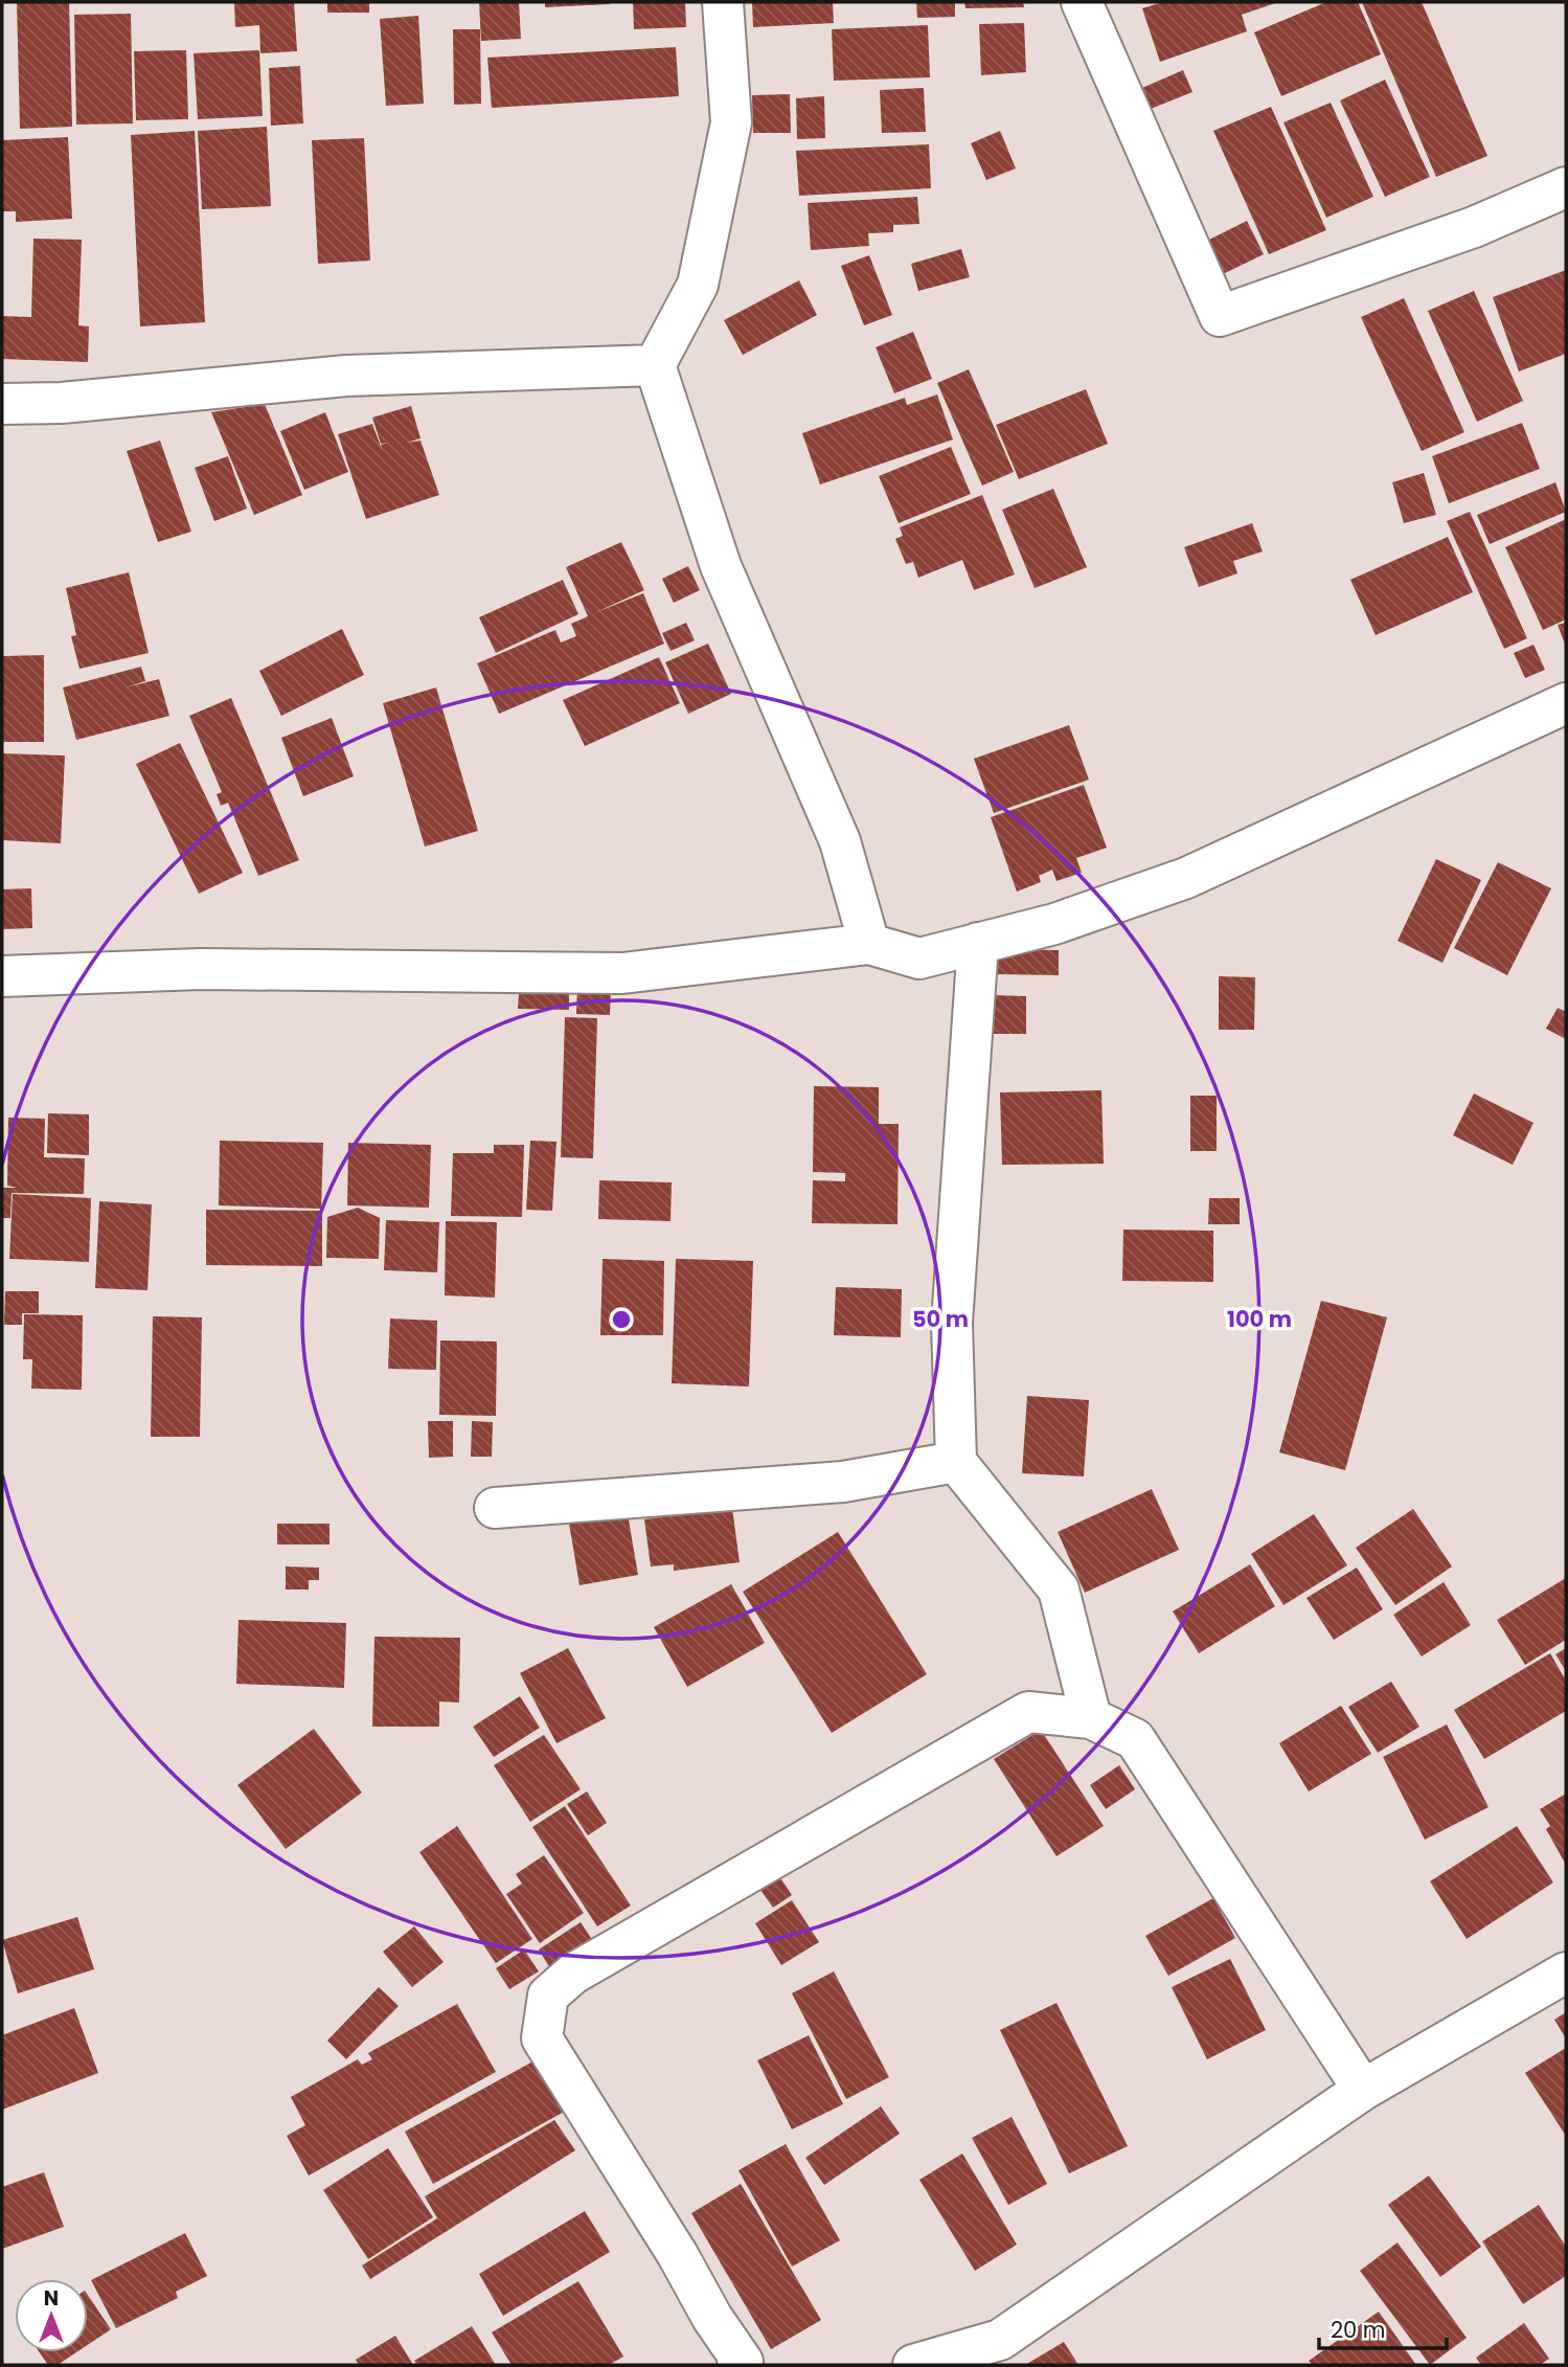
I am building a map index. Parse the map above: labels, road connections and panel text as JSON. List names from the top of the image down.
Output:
{
  "scale_bar": "20 m",
  "north": "top",
  "rings": ["50 m", "100 m"]
}
